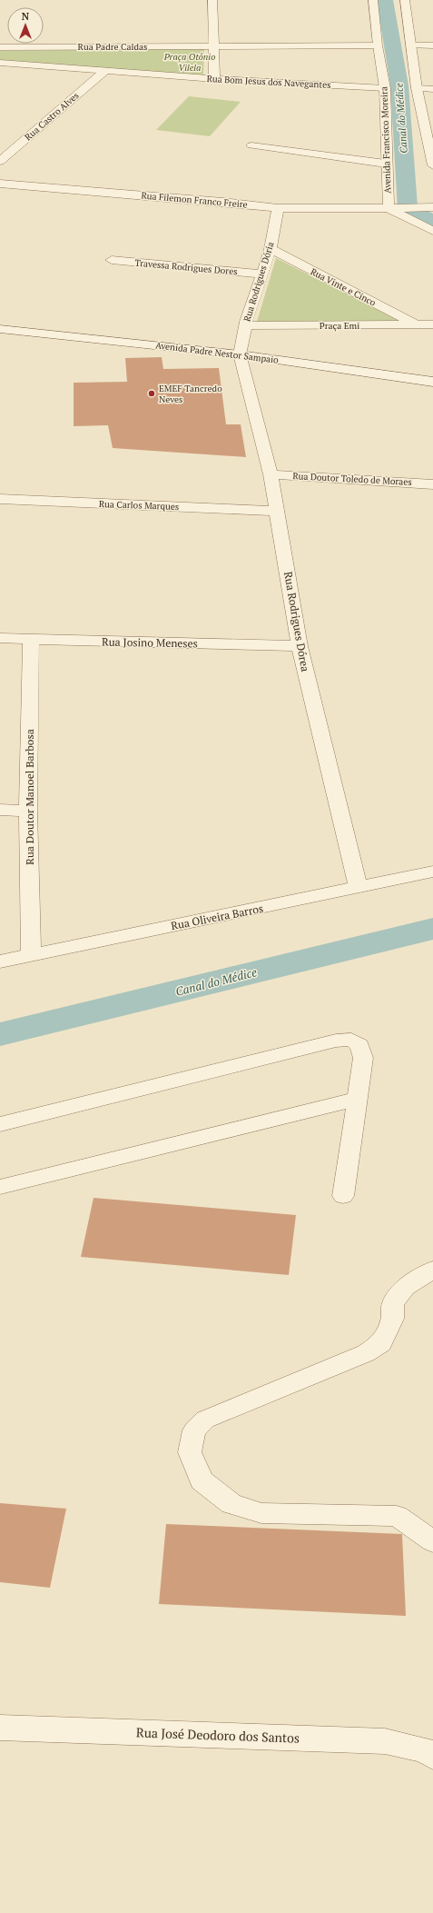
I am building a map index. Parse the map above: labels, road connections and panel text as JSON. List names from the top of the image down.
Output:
{
  "streets": {
    "street": [
      "Rua Padre Caldas",
      "Rua Bom Jesus dos Navegantes",
      "Rua Castro Alves",
      "Avenida Francisco Moreira",
      "Rua Filemon Franco Freire",
      "Travessa Rodrigues Dores",
      "Rua Rodrigues Dória",
      "Rua Vinte e Cinco",
      "Praça Emi",
      "Avenida Padre Nestor Sampaio",
      "Rua Doutor Toledo de Moraes",
      "Rua Carlos Marques",
      "Rua Rodrigues Dórea",
      "Rua Josino Meneses",
      "Rua Doutor Manoel Barbosa",
      "Rua Oliveira Barros",
      "Rua José Deodoro dos Santos"
    ]
  },
  "crossings": [
    ["Rua Padre Caldas", "Avenida Francisco Moreira"],
    ["Rua Bom Jesus dos Navegantes", "Rua Castro Alves"],
    ["Rua Bom Jesus dos Navegantes", "Avenida Francisco Moreira"],
    ["Avenida Francisco Moreira", "Rua Filemon Franco Freire"],
    ["Rua Filemon Franco Freire", "Rua Rodrigues Dória"],
    ["Travessa Rodrigues Dores", "Rua Rodrigues Dória"],
    ["Rua Rodrigues Dória", "Rua Vinte e Cinco"],
    ["Rua Rodrigues Dória", "Praça Emi"],
    ["Rua Rodrigues Dória", "Avenida Padre Nestor Sampaio"],
    ["Rua Rodrigues Dória", "Rua Rodrigues Dórea"],
    ["Rua Vinte e Cinco", "Praça Emi"],
    ["Avenida Padre Nestor Sampaio", "Rua Rodrigues Dórea"],
    ["Rua Doutor Toledo de Moraes", "Rua Rodrigues Dórea"],
    ["Rua Carlos Marques", "Rua Rodrigues Dórea"],
    ["Rua Rodrigues Dórea", "Rua Josino Meneses"],
    ["Rua Rodrigues Dórea", "Rua Oliveira Barros"],
    ["Rua Josino Meneses", "Rua Doutor Manoel Barbosa"],
    ["Rua Doutor Manoel Barbosa", "Rua Oliveira Barros"]
  ],
  "water": ["Canal do Médice"],
  "parks": ["Praça Otônio Vilela"],
  "places": ["EMEF Tancredo Neves"],
  "north": "top"
}
